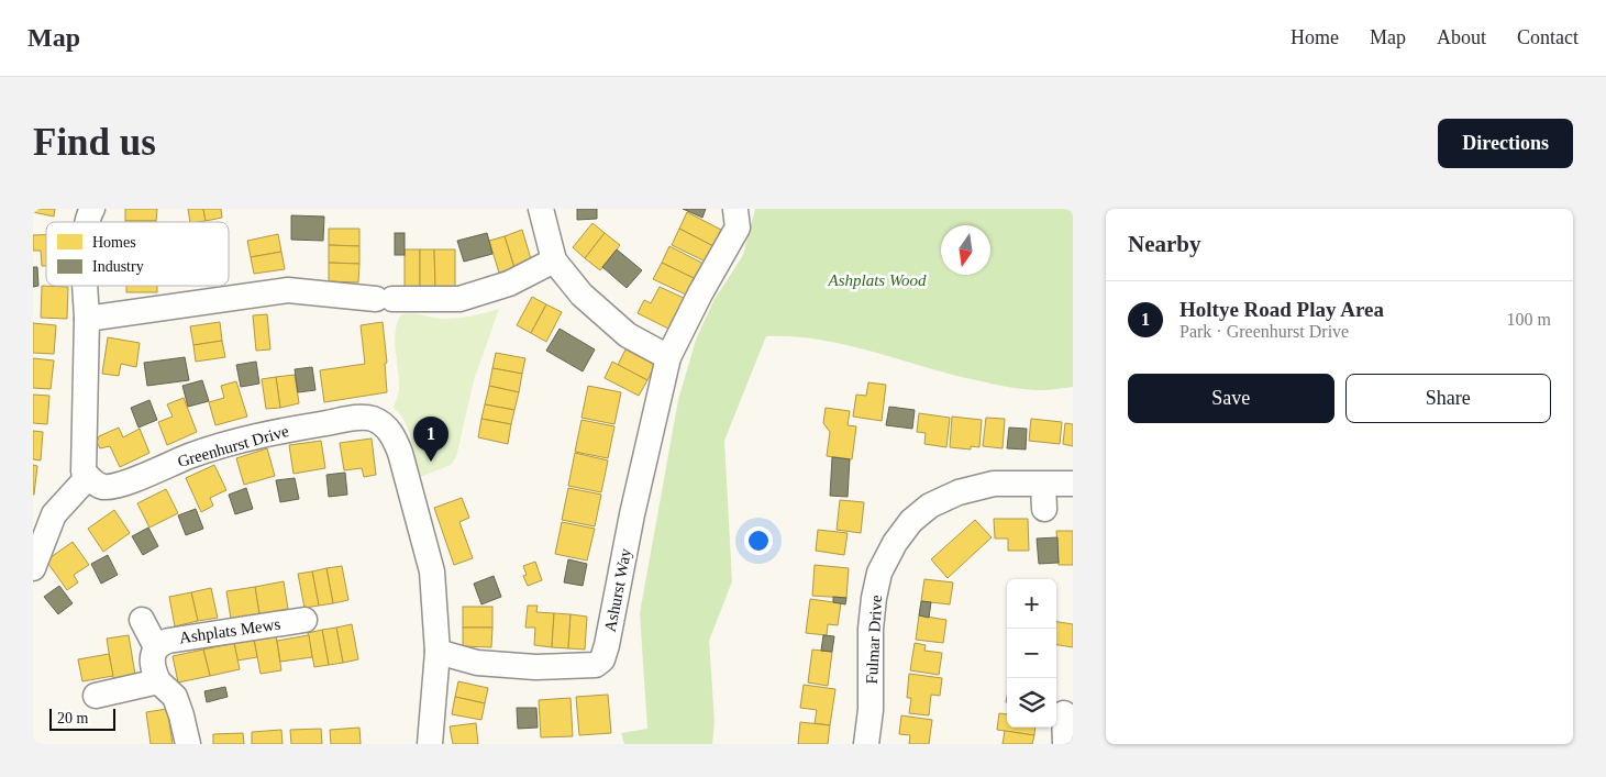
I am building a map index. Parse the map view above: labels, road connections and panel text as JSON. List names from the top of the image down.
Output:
{
  "streets": {
    "street": [
      "Greenhurst Drive",
      "Ashurst Way",
      "Ashplats Mews",
      "Fulmar Drive"
    ]
  },
  "crossings": [
    ["Greenhurst Drive", "Ashurst Way"]
  ],
  "parks": ["Ashplats Wood"],
  "legend": ["Homes", "Industry"],
  "scale_bar": "20 m",
  "north": "bottom",
  "page": {
    "header": "Map",
    "nav": [
      "Home",
      "Map",
      "About",
      "Contact"
    ],
    "buttons": [
      "Directions",
      ["Save", "Share"]
    ],
    "title": "Find us",
    "heading": "Nearby",
    "list": [
      {
        "mark": "1",
        "name": "Holtye Road Play Area",
        "note": "Park · Greenhurst Drive",
        "value": "100 m"
      }
    ],
    "pins": "1",
    "map_buttons": ["+", "−"],
    "scale": "20 m"
  }
}
